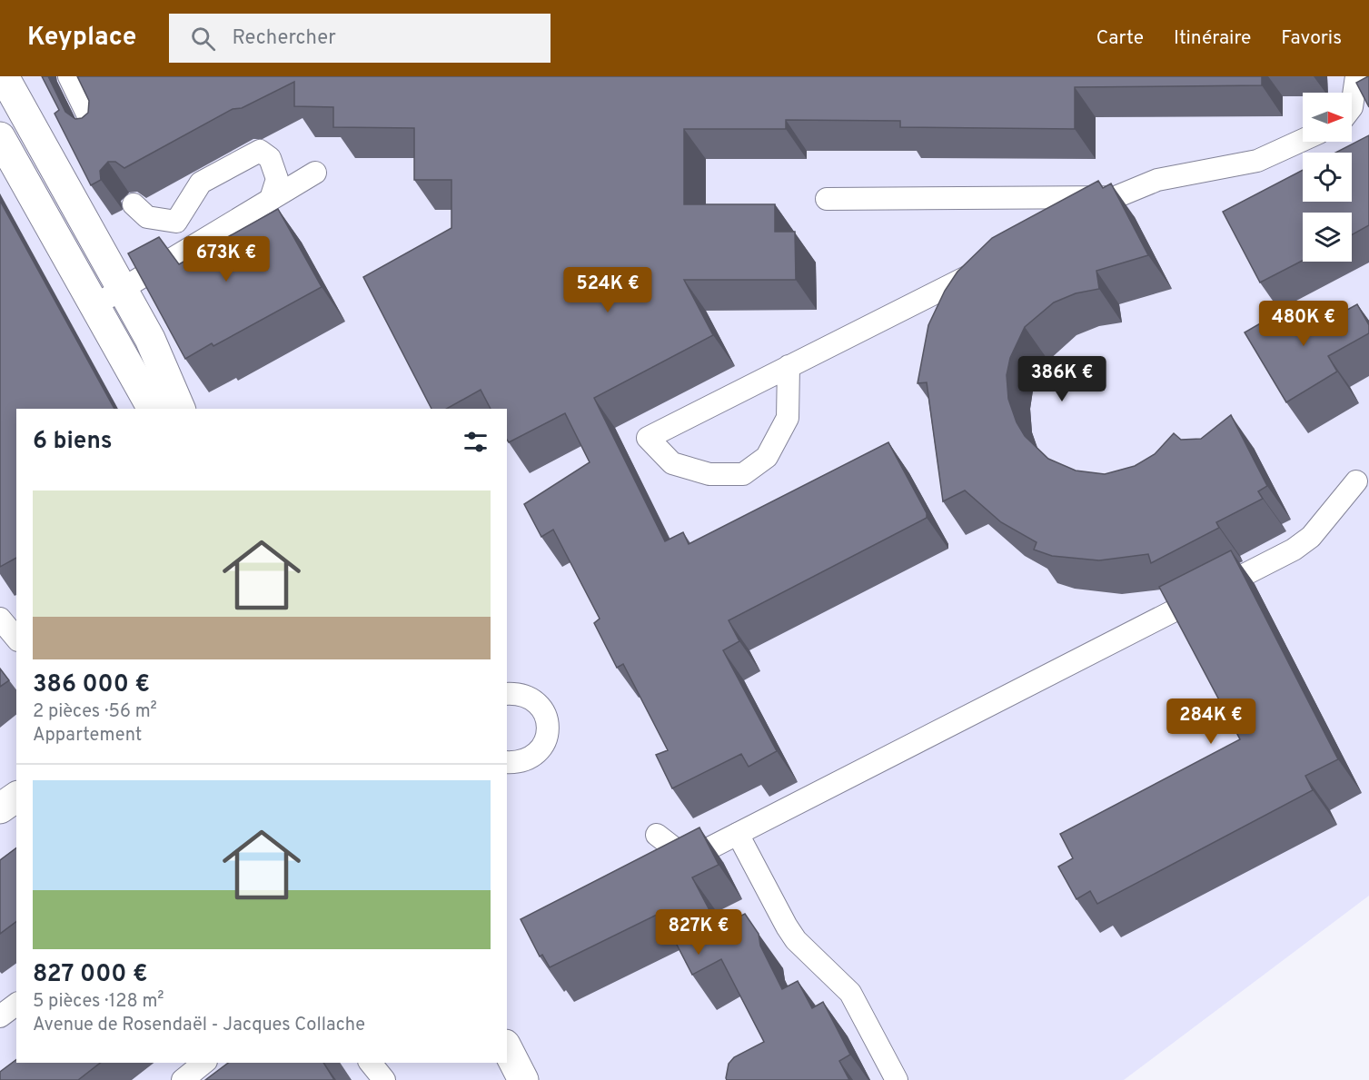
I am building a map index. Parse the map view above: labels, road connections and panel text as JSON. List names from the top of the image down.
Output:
{
  "north": "right",
  "page": {
    "header": "Keyplace",
    "search": "Rechercher",
    "nav": ["Carte", "Itinéraire", "Favoris"],
    "price": [
      "673K €",
      "524K €",
      "480K €",
      "386K €",
      "284K €",
      "827K €"
    ],
    "heading": "6 biens",
    "list": [
      {
        "name": "386 000 €",
        "note": "2 pièces · 56 m² · Appartement"
      },
      {
        "name": "827 000 €",
        "note": "5 pièces · 128 m² · Avenue de Rosendaël - Jacques Collache"
      }
    ]
  }
}
